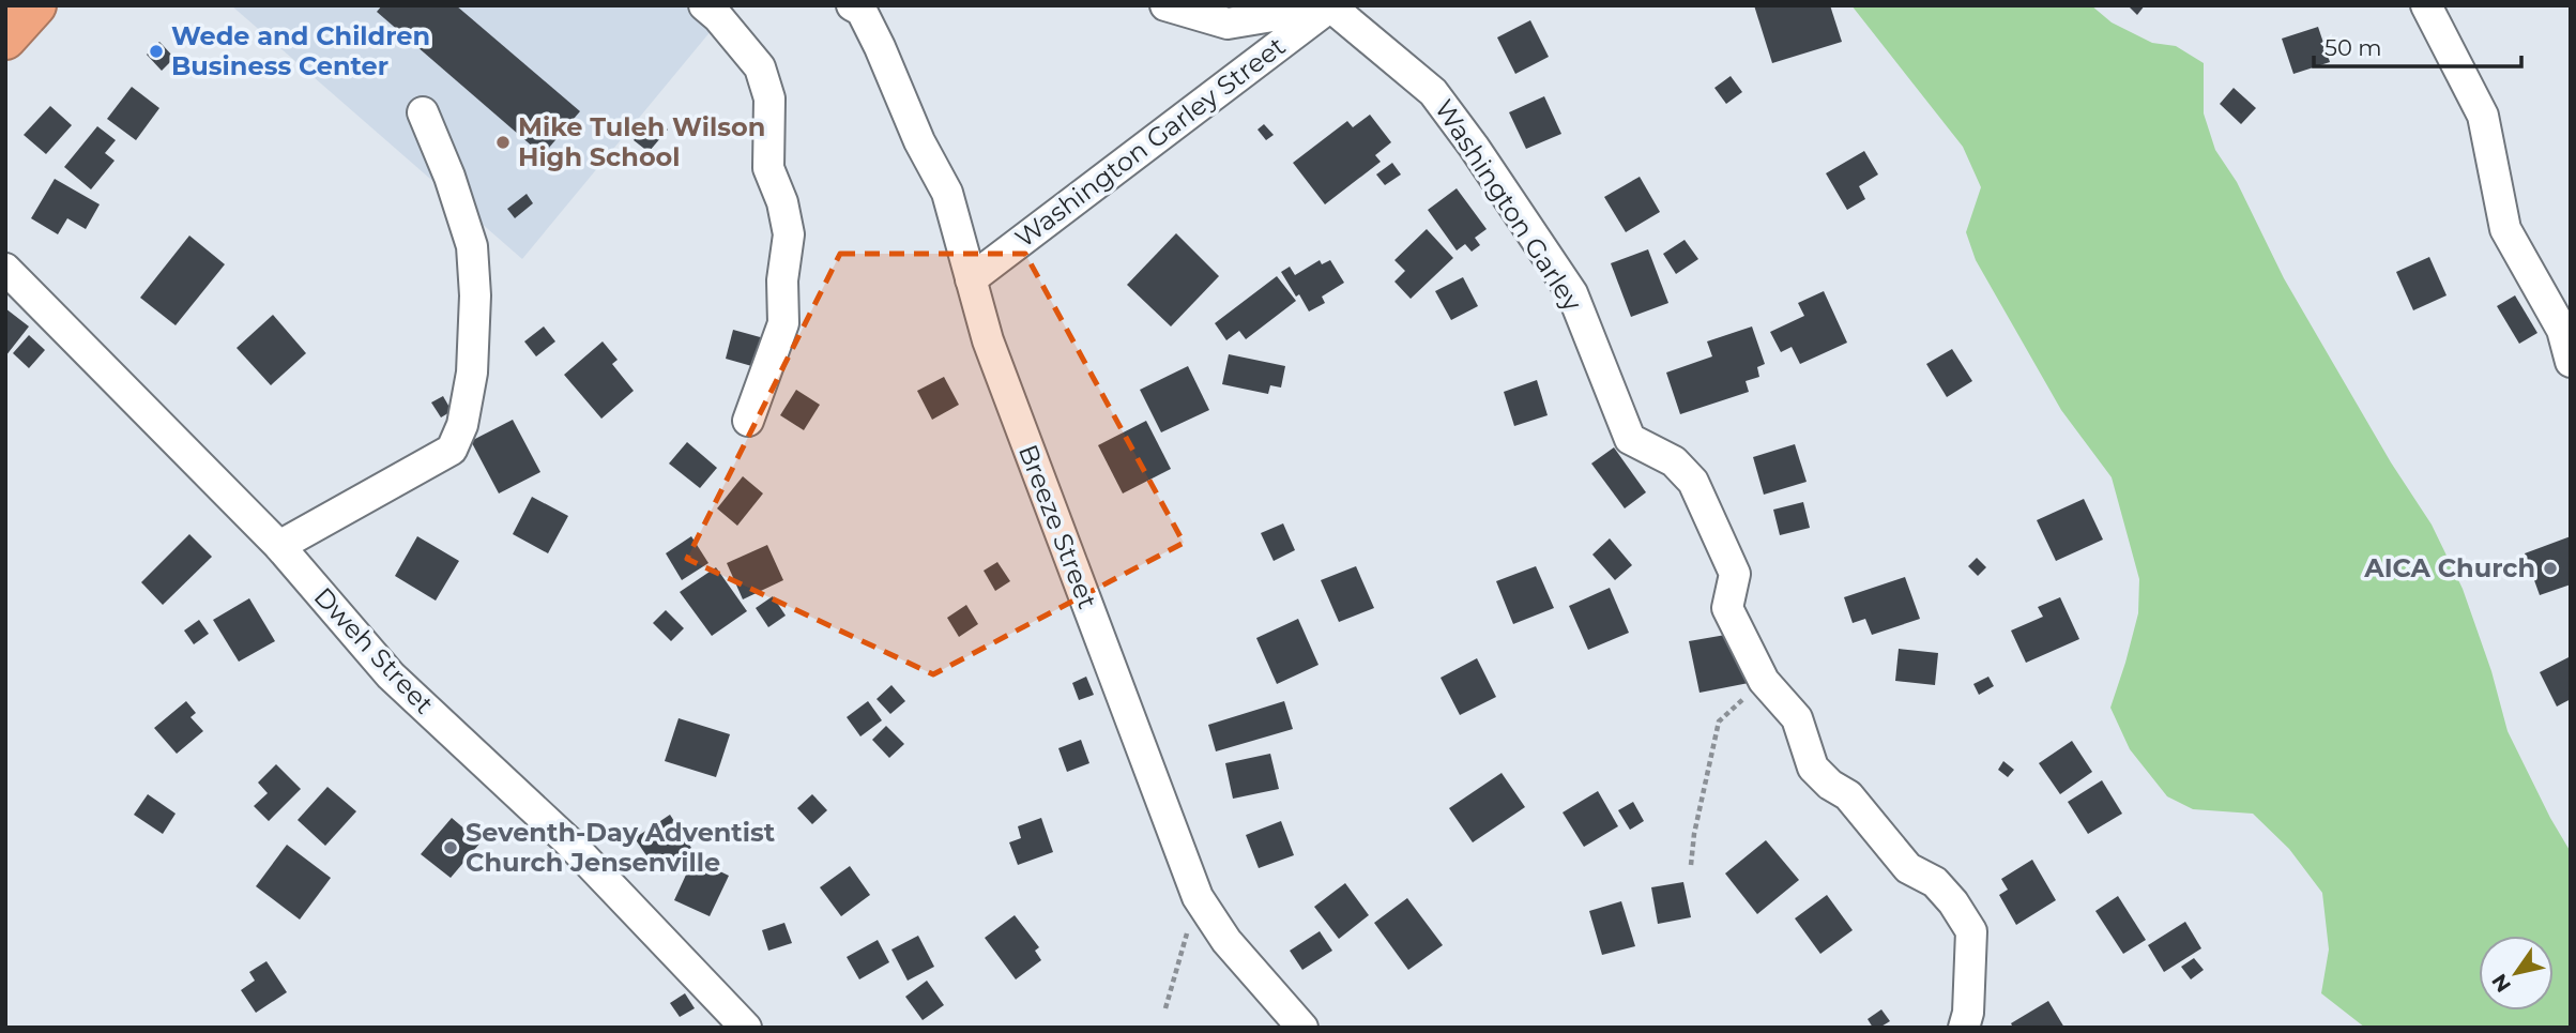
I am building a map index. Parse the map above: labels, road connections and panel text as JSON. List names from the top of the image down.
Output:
{
  "streets": {
    "street": [
      "Washington Garley Street",
      "Washington Garley",
      "Breeze Street",
      "Dweh Street"
    ]
  },
  "crossings": [
    ["Washington Garley Street", "Washington Garley"],
    ["Washington Garley Street", "Breeze Street"]
  ],
  "places": [
    "Wede and Children Business Center",
    "Mike Tuleh Wilson High School",
    "AICA Church",
    "Seventh-Day Adventist Church Jensenville"
  ],
  "scale_bar": "50 m",
  "north": "bottom left"
}
